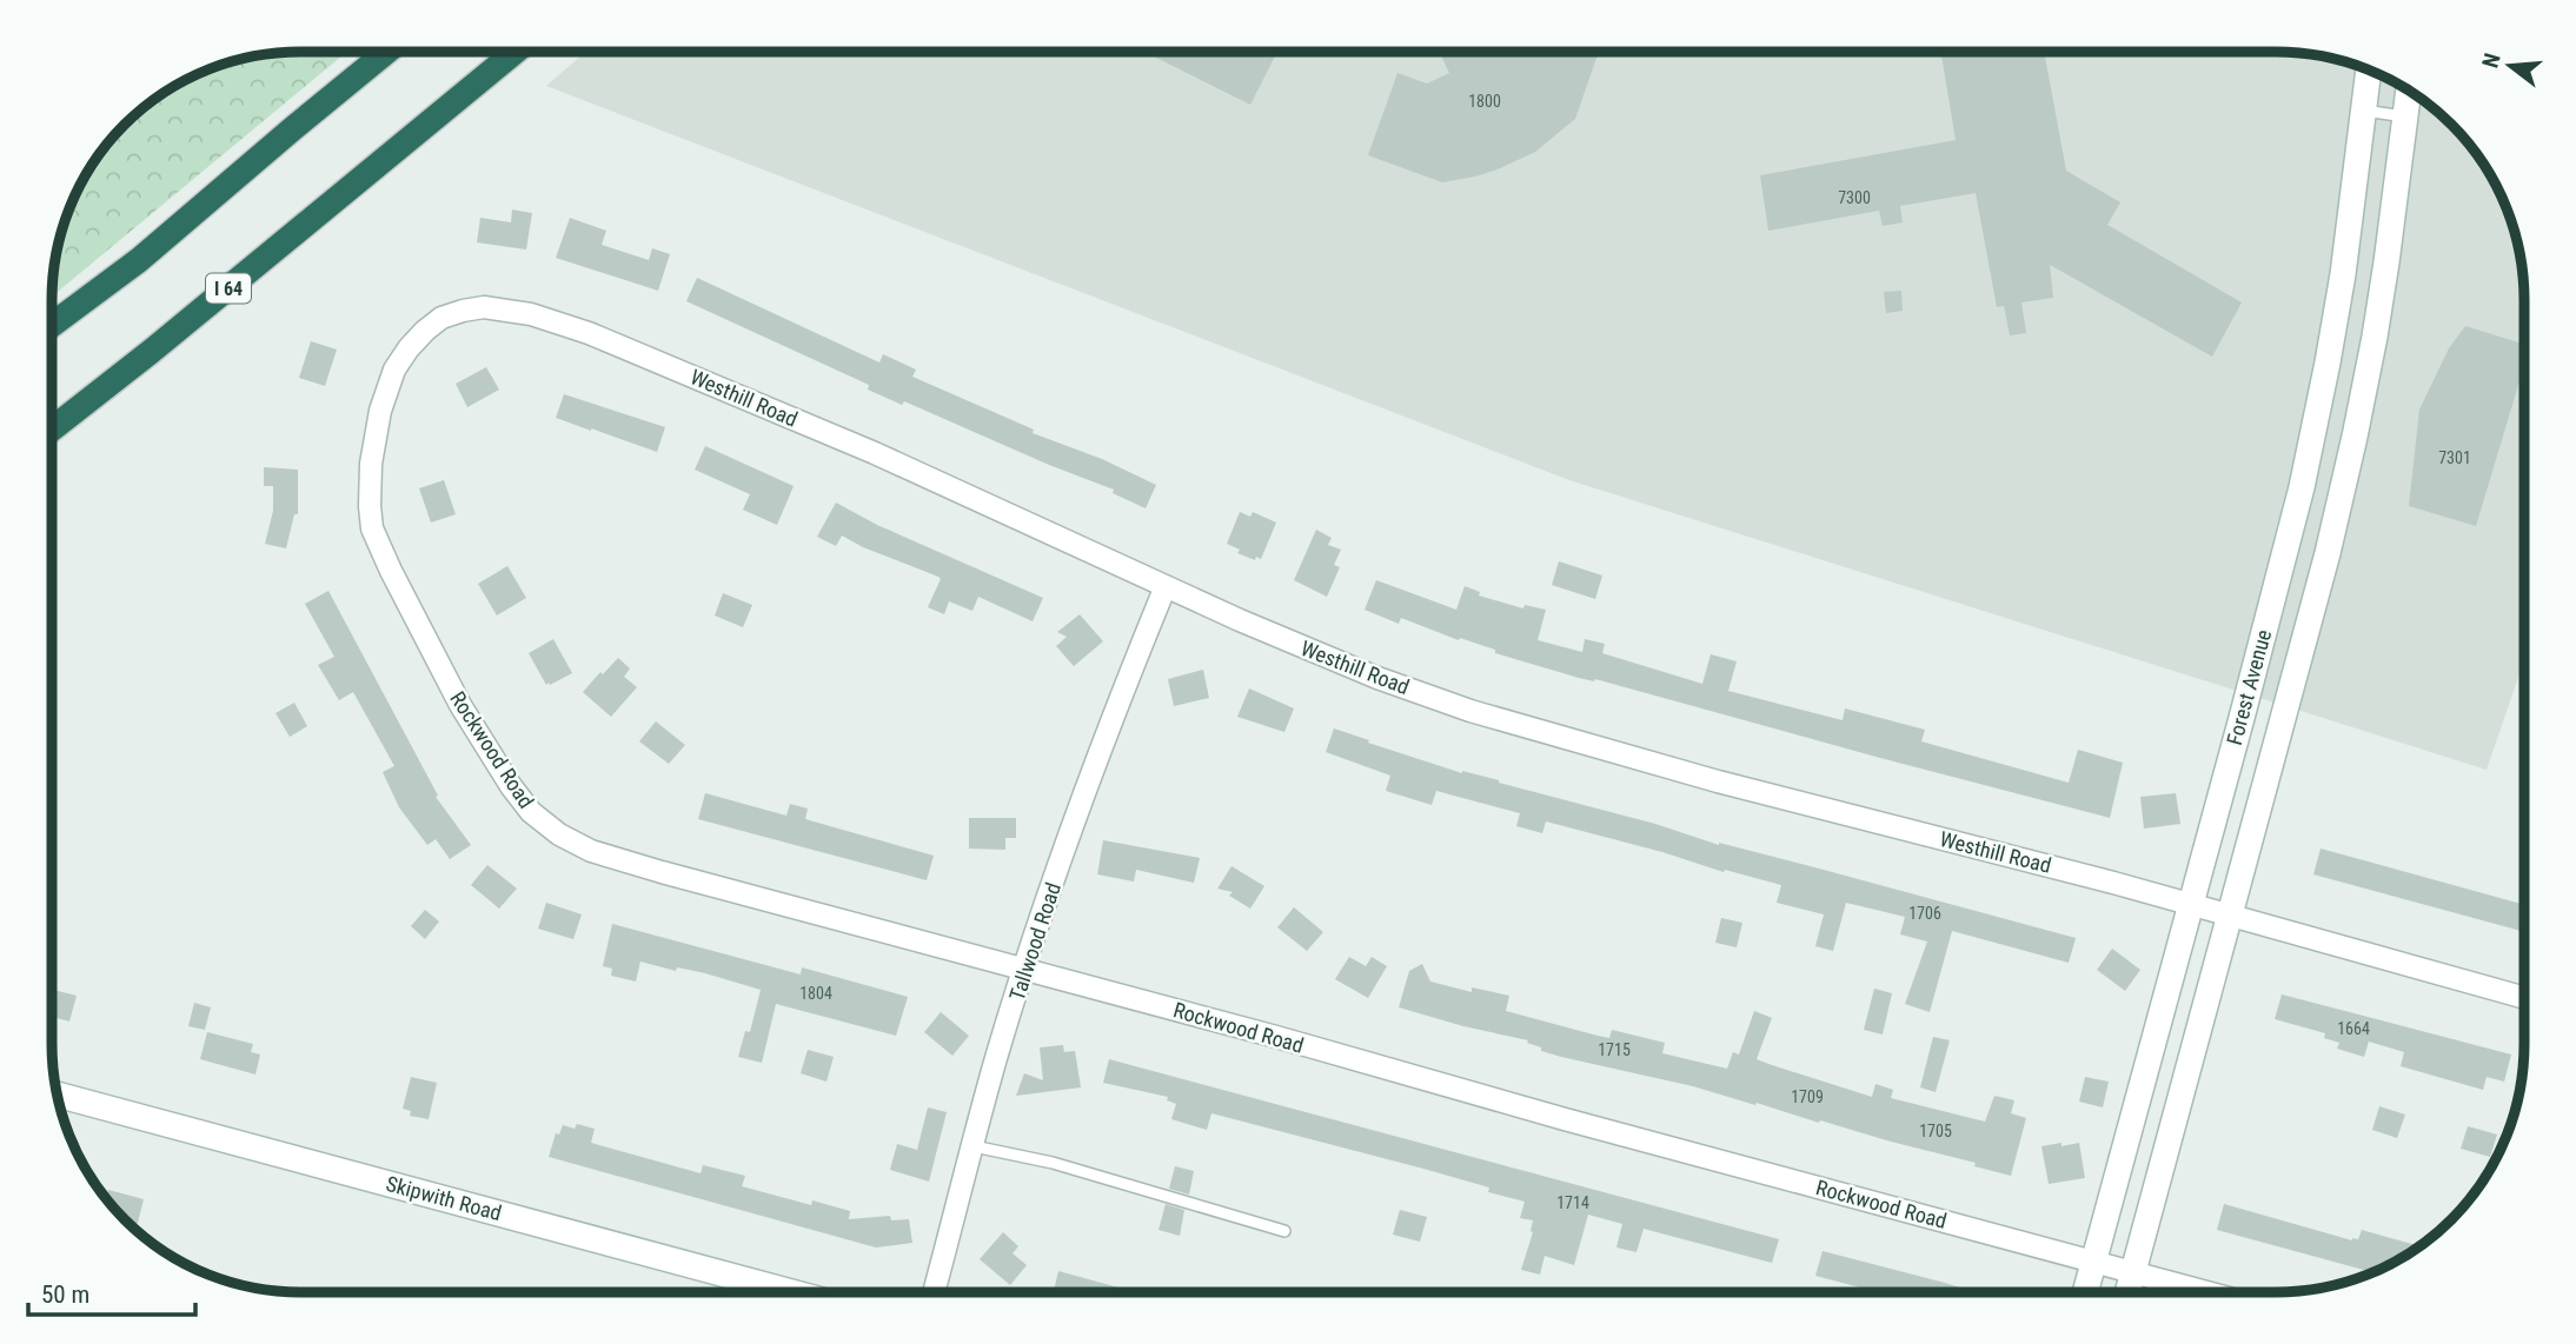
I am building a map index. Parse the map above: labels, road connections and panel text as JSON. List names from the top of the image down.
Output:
{
  "streets": {
    "highway": ["I 64"],
    "main road": ["Forest Avenue", "Skipwith Road"],
    "street": ["Westhill Road", "Rockwood Road", "Tallwood Road"]
  },
  "crossings": [
    ["Westhill Road", "Forest Avenue"],
    ["Westhill Road", "Rockwood Road"],
    ["Westhill Road", "Tallwood Road"],
    ["Forest Avenue", "Rockwood Road"],
    ["Rockwood Road", "Tallwood Road"]
  ],
  "house_numbers": [
    "1800",
    "7300",
    "7301",
    "1706",
    "1804",
    "1664",
    "1715",
    "1709",
    "1705",
    "1714"
  ],
  "scale_bar": "50 m",
  "north": "left"
}
